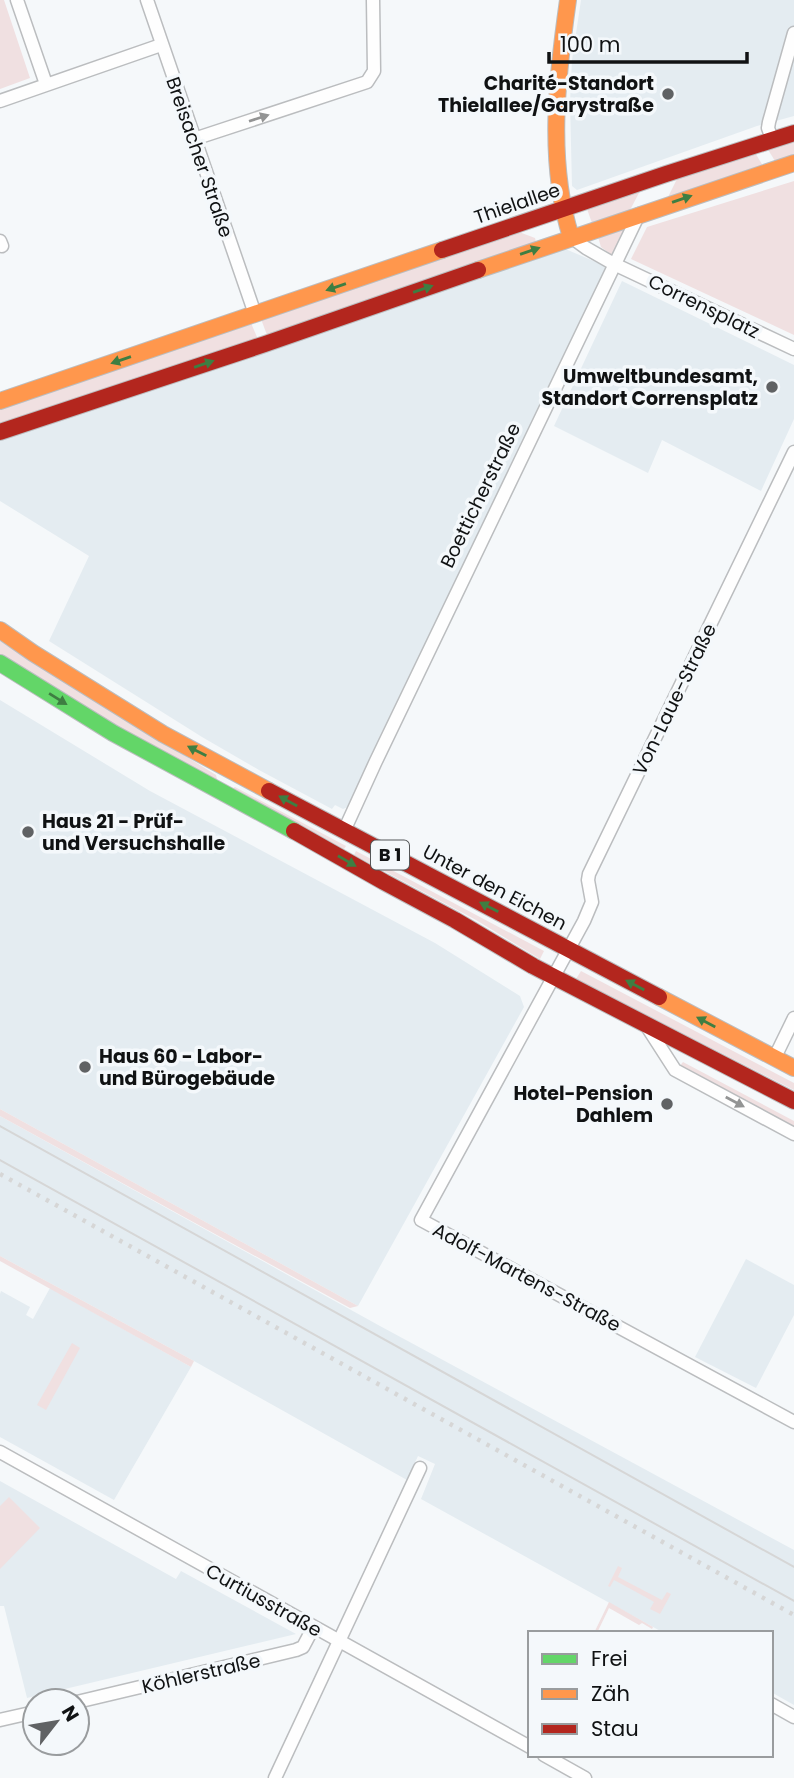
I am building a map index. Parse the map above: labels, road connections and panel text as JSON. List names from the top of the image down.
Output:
{
  "streets": {
    "main road": [
      "Thielallee",
      "Boetticherstraße",
      "B 1",
      "Unter den Eichen"
    ],
    "street": [
      "Breisacher Straße",
      "Corrensplatz",
      "Von-Laue-Straße",
      "Adolf-Martens-Straße",
      "Curtiusstraße",
      "Köhlerstraße"
    ]
  },
  "crossings": [
    ["Breisacher Straße", "Thielallee"],
    ["Thielallee", "Corrensplatz"],
    ["Thielallee", "Boetticherstraße"],
    ["Corrensplatz", "Boetticherstraße"],
    ["Boetticherstraße", "Unter den Eichen"],
    ["Von-Laue-Straße", "Unter den Eichen"],
    ["Von-Laue-Straße", "Adolf-Martens-Straße"],
    ["B 1", "Adolf-Martens-Straße"],
    ["Unter den Eichen", "Adolf-Martens-Straße"],
    ["Curtiusstraße", "Köhlerstraße"]
  ],
  "places": [
    "Charité-Standort Thielallee/Garystraße",
    "Umweltbundesamt, Standort Corrensplatz",
    "Haus 21 - Prüf- und Versuchshalle",
    "Haus 60 - Labor- und Bürogebäude",
    "Hotel-Pension Dahlem"
  ],
  "legend": ["Frei", "Zäh", "Stau"],
  "scale_bar": "100 m",
  "north": "top right"
}
